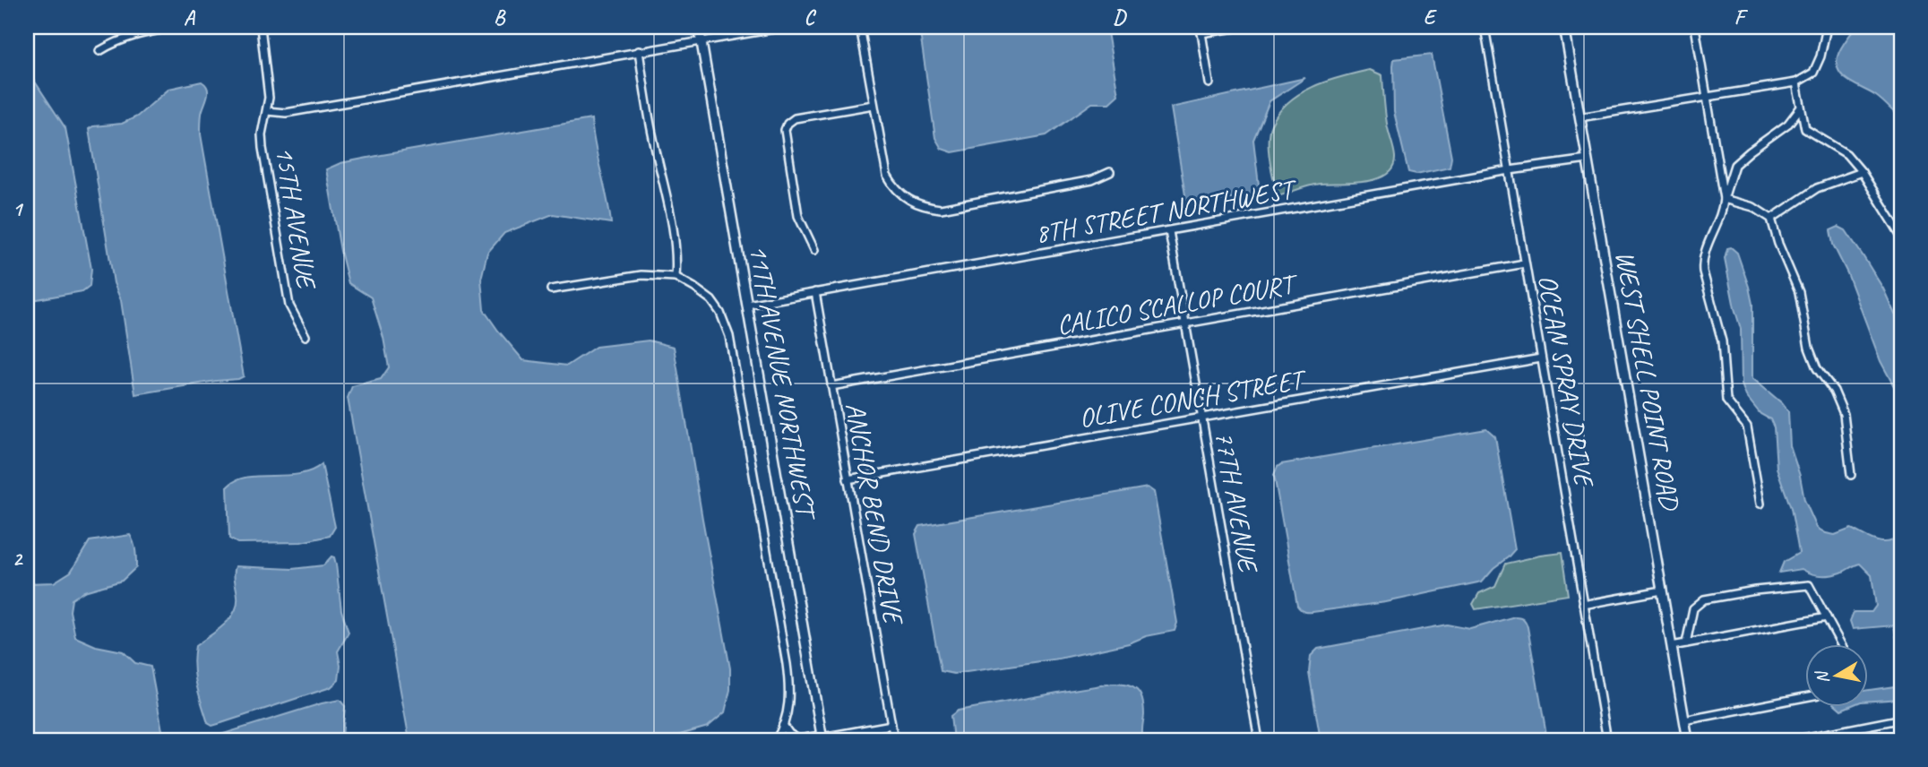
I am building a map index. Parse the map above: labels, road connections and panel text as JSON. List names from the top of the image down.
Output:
{
  "streets": {
    "street": [
      "8TH STREET NORTHWEST",
      "15TH AVENUE",
      "CALICO SCALLOP COURT",
      "11TH AVENUE NORTHWEST",
      "OCEAN SPRAY DRIVE",
      "WEST SHELL POINT ROAD",
      "OLIVE CONCH STREET",
      "77TH AVENUE",
      "ANCHOR BEND DRIVE"
    ]
  },
  "crossings": [
    ["8TH STREET NORTHWEST", "11TH AVENUE NORTHWEST"],
    ["8TH STREET NORTHWEST", "OCEAN SPRAY DRIVE"],
    ["8TH STREET NORTHWEST", "WEST SHELL POINT ROAD"],
    ["8TH STREET NORTHWEST", "77TH AVENUE"],
    ["8TH STREET NORTHWEST", "ANCHOR BEND DRIVE"],
    ["CALICO SCALLOP COURT", "OCEAN SPRAY DRIVE"],
    ["CALICO SCALLOP COURT", "77TH AVENUE"],
    ["CALICO SCALLOP COURT", "ANCHOR BEND DRIVE"],
    ["OCEAN SPRAY DRIVE", "OLIVE CONCH STREET"],
    ["OLIVE CONCH STREET", "77TH AVENUE"],
    ["OLIVE CONCH STREET", "ANCHOR BEND DRIVE"]
  ],
  "north": "left",
  "grid": {
    "columns": [
      "A",
      "B",
      "C",
      "D",
      "E",
      "F"
    ],
    "rows": ["1", "2"]
  }
}
